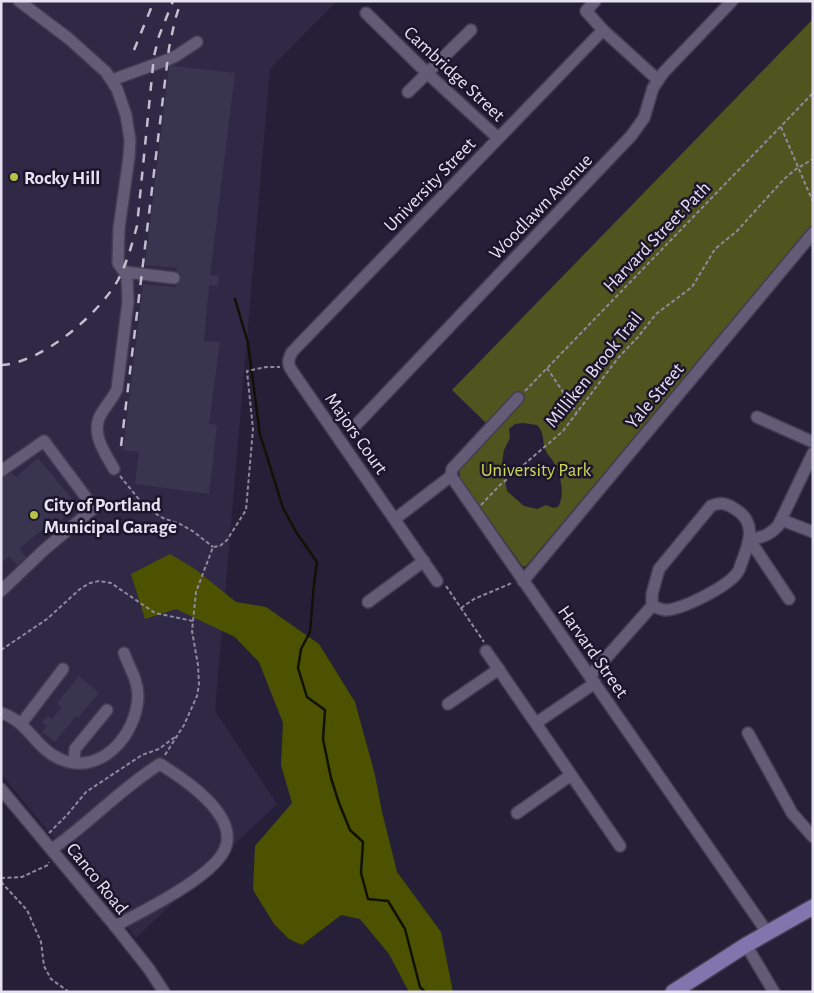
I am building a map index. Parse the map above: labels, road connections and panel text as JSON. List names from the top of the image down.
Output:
{
  "streets": {
    "street": [
      "Cambridge Street",
      "University Street",
      "Woodlawn Avenue",
      "Yale Street",
      "Majors Court",
      "Harvard Street",
      "Canco Road"
    ],
    "path": ["Harvard Street Path", "Milliken Brook Trail"]
  },
  "crossings": [
    ["Cambridge Street", "University Street"],
    ["University Street", "Majors Court"],
    ["Milliken Brook Trail", "Harvard Street"],
    ["Yale Street", "Harvard Street"]
  ],
  "parks": ["University Park"],
  "places": ["Rocky Hill", "City of Portland Municipal Garage"]
}
